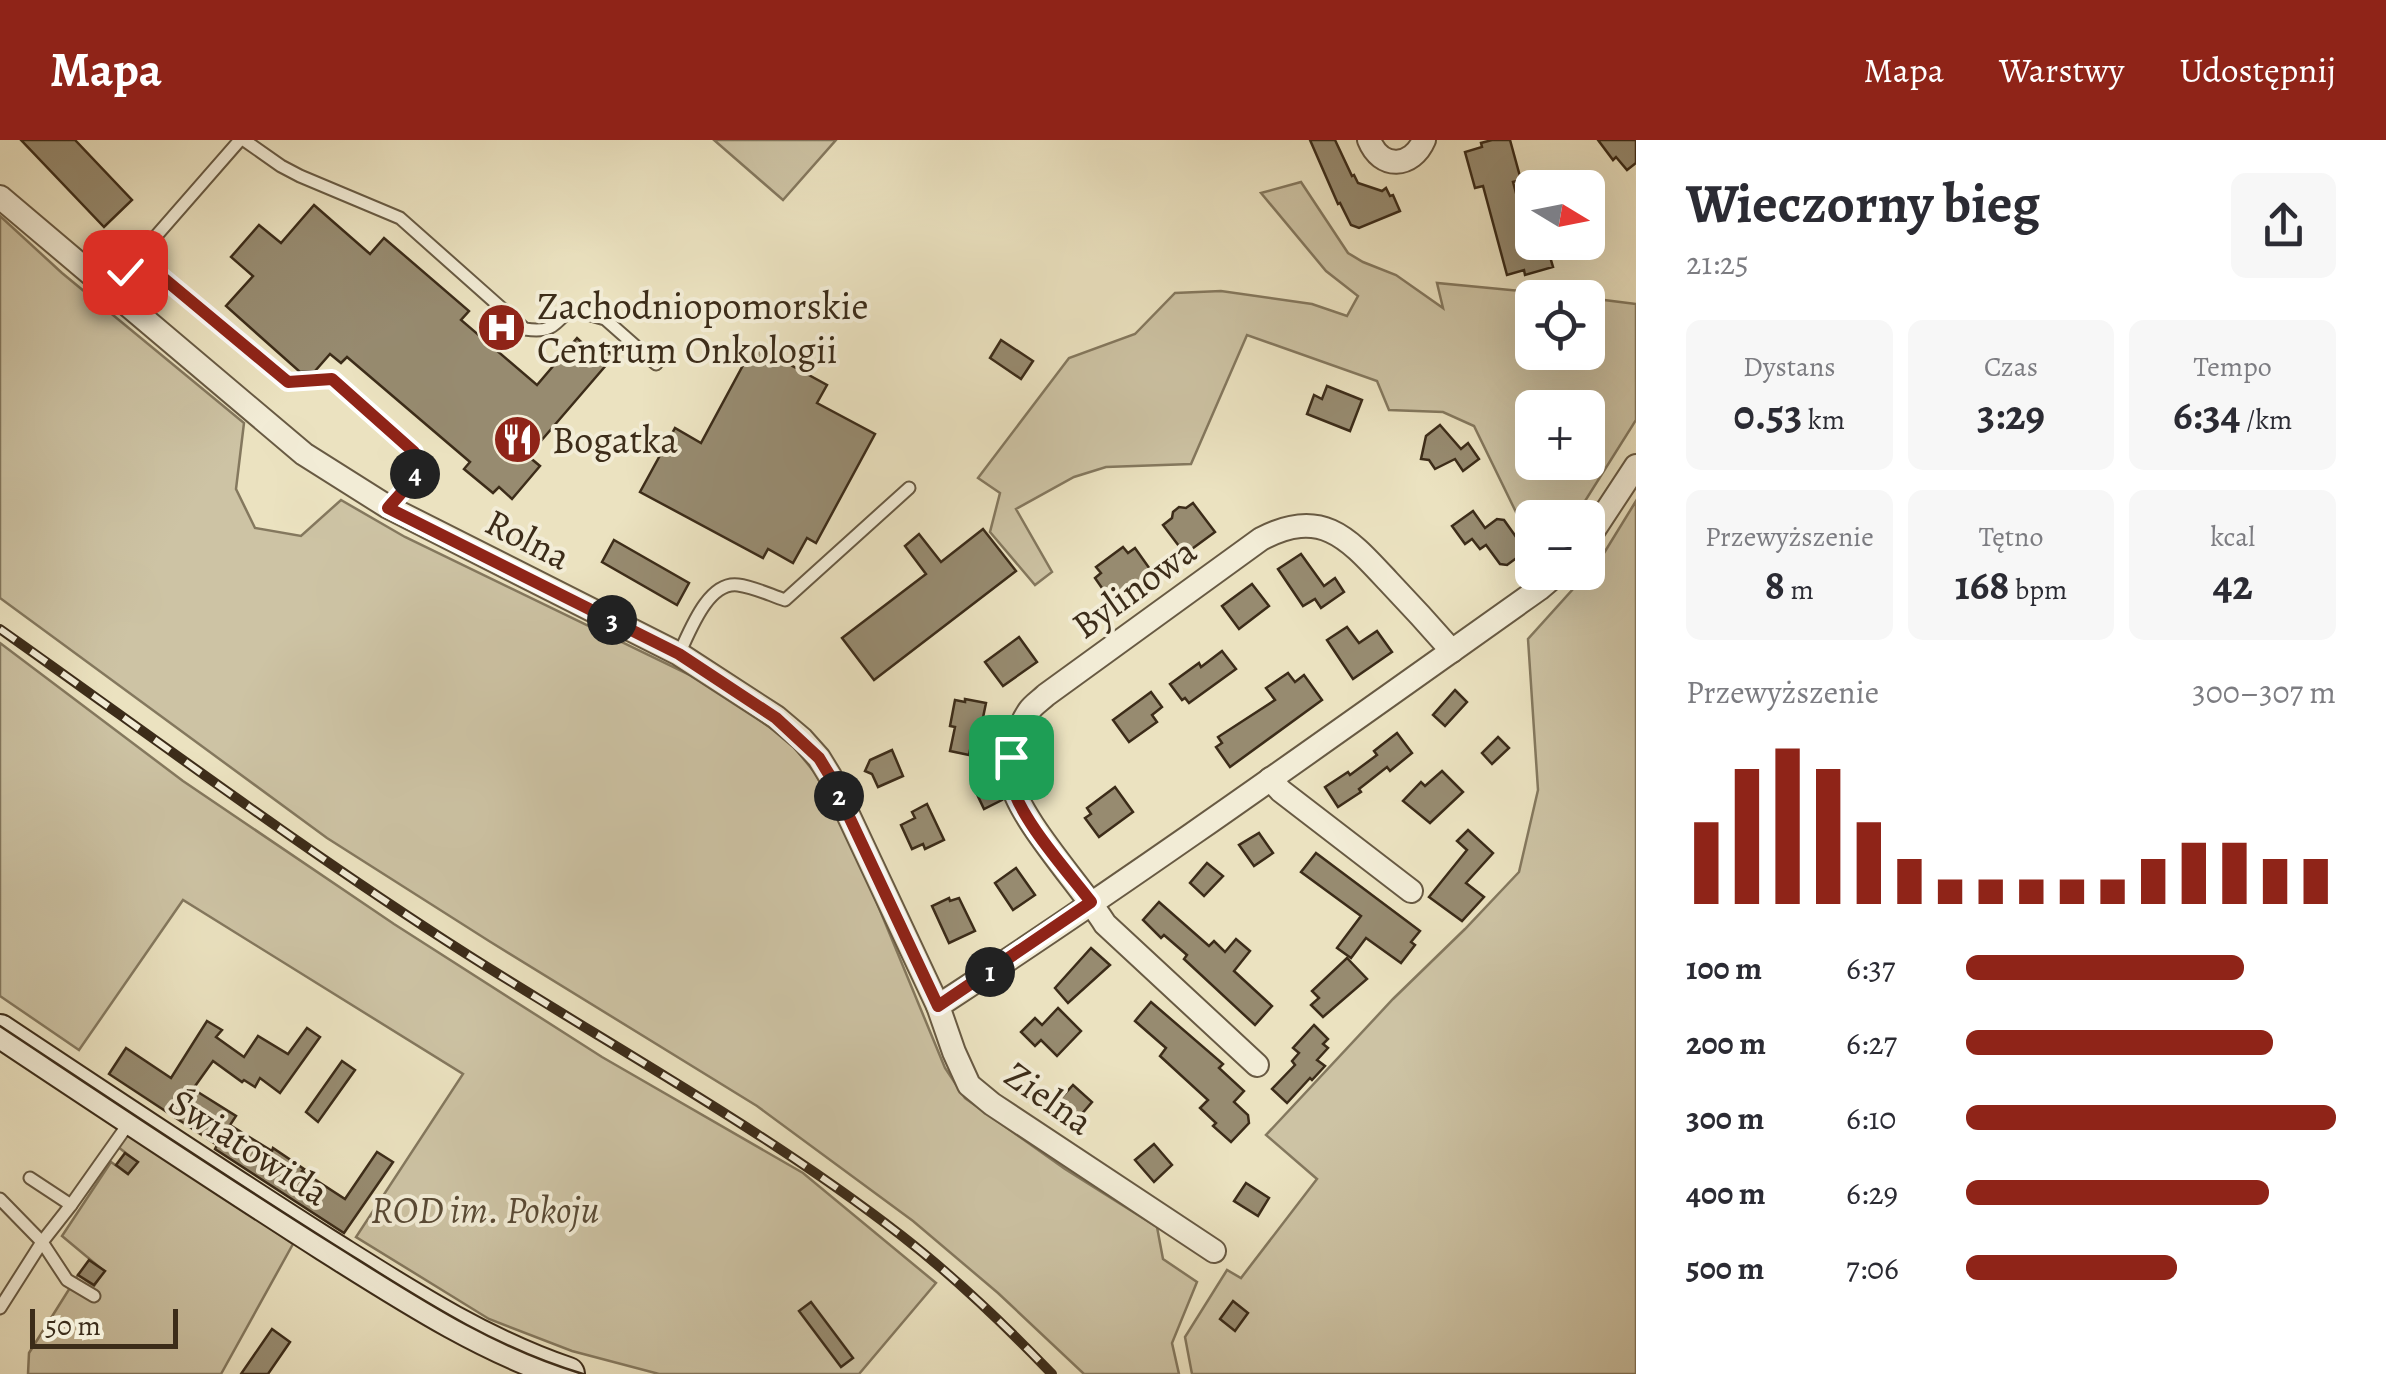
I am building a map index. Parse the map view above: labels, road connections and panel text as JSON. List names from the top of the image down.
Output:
{
  "streets": {
    "street": [
      "Rolna",
      "Bylinowa",
      "Zielna",
      "Światowida"
    ]
  },
  "crossings": [
    ["Rolna", "Zielna"]
  ],
  "parks": ["ROD im. Pokoju"],
  "places": {
    "hospital": ["Zachodniopomorskie Centrum Onkologii"],
    "restaurant": ["Bogatka"]
  },
  "scale_bar": "50 m",
  "north": "right",
  "page": {
    "header": "Mapa",
    "nav": ["Mapa", "Warstwy", "Udostępnij"],
    "heading": ["Wieczorny bieg", "21:25"],
    "map_buttons": ["+", "−"],
    "stats": [
      ["Dystans", "0.53 km"],
      ["Czas", "3:29"],
      ["Tempo", "6:34 /km"],
      ["Przewyższenie", "8 m"],
      ["Tętno", "168 bpm"],
      ["kcal", "42"]
    ],
    "pins": [
      "4",
      "3",
      "2",
      "1"
    ],
    "chart": ["Przewyższenie", "300–307 m"],
    "list": [
      {
        "name": "100 m",
        "note": "6:37"
      },
      {
        "name": "200 m",
        "note": "6:27"
      },
      {
        "name": "300 m",
        "note": "6:10"
      },
      {
        "name": "400 m",
        "note": "6:29"
      },
      {
        "name": "500 m",
        "note": "7:06"
      }
    ],
    "scale": "50 m"
  }
}
